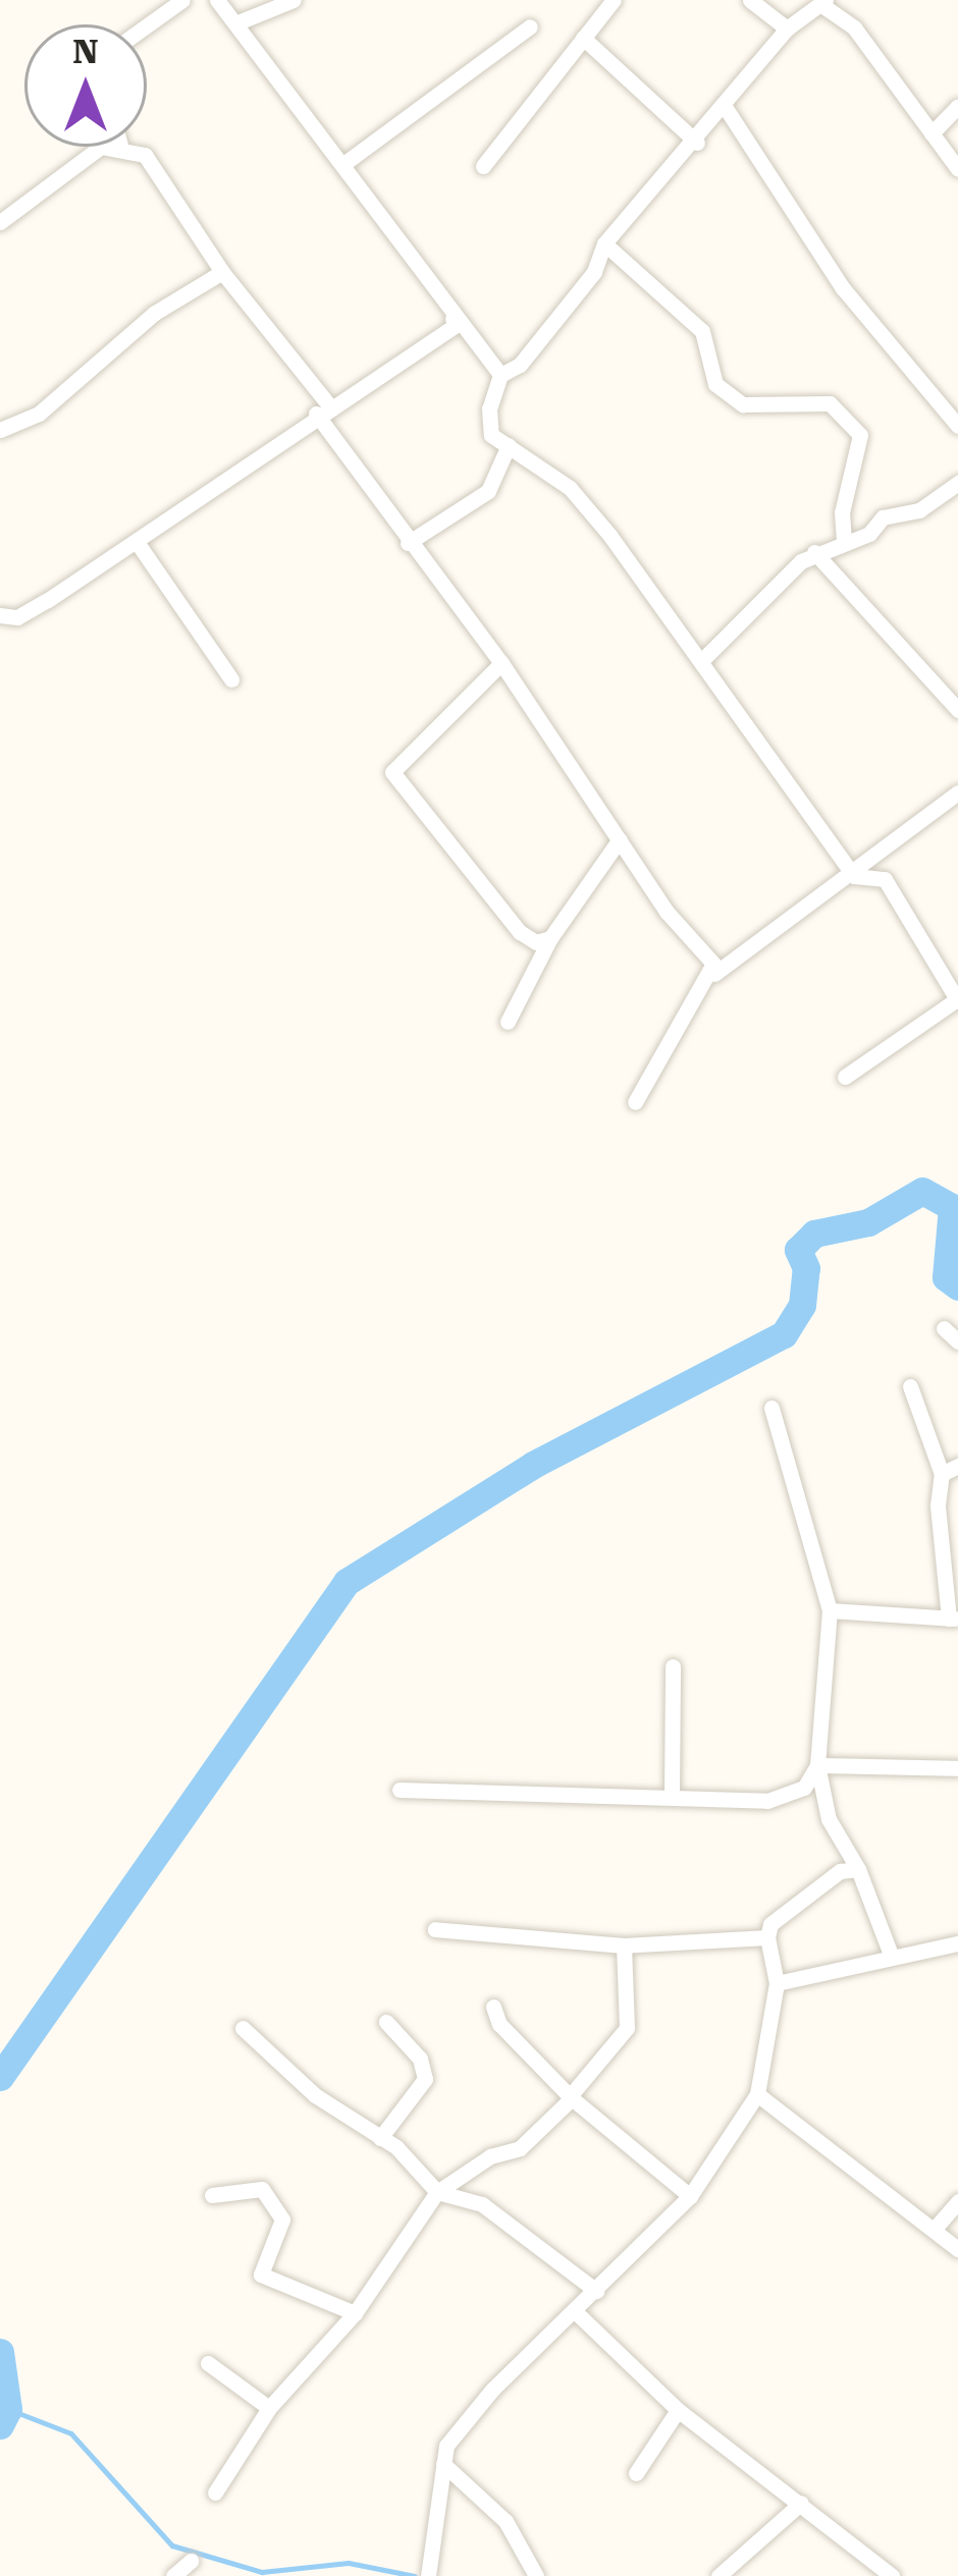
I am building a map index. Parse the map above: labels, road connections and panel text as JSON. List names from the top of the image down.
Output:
{
  "north": "top"
}
